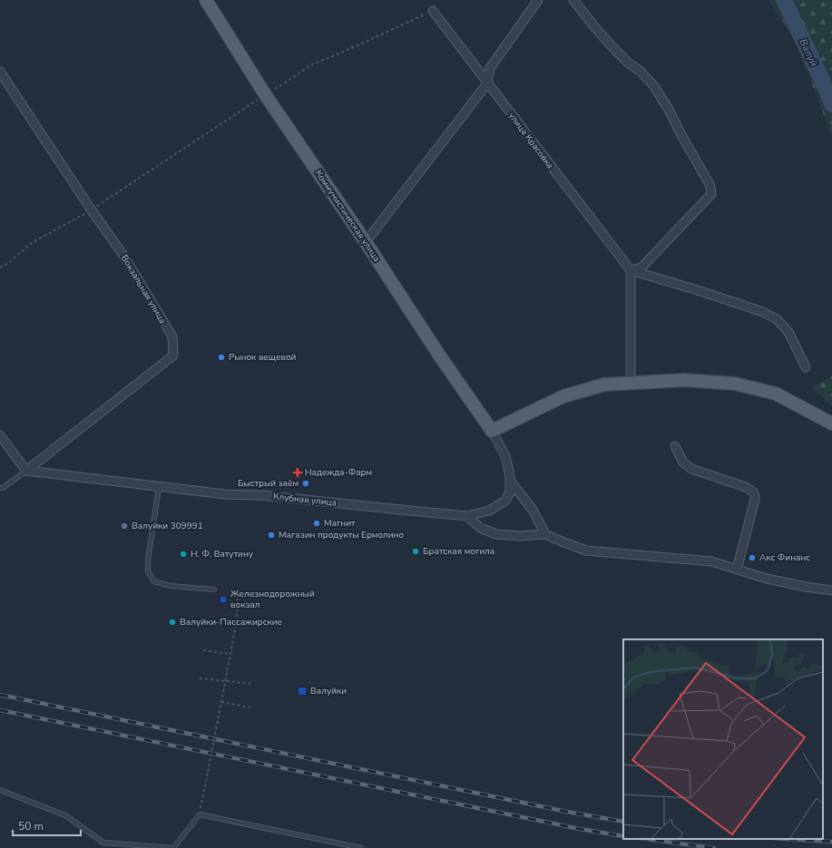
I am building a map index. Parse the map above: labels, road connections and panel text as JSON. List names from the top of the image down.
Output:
{
  "streets": {
    "main road": ["Коммунистическая улица"],
    "street": ["улица Красовка", "Вокзальная улица", "Клубная улица"]
  },
  "crossings": [
    ["Коммунистическая улица", "Клубная улица"],
    ["Вокзальная улица", "Клубная улица"]
  ],
  "water": ["Валуй"],
  "places": {
    "other": [
      "Рынок вещевой",
      "Быстрый заём",
      "Магнит",
      "Валуйки 309991",
      "Магазин продукты Ермолино",
      "Братская могила",
      "Н. Ф. Ватутину",
      "Акс Финанс",
      "Валуйки-Пассажирские"
    ],
    "health": ["Надежда-Фарм"],
    "transit": ["Железнодорожный вокзал", "Валуйки"]
  },
  "scale_bar": "50 m"
}
